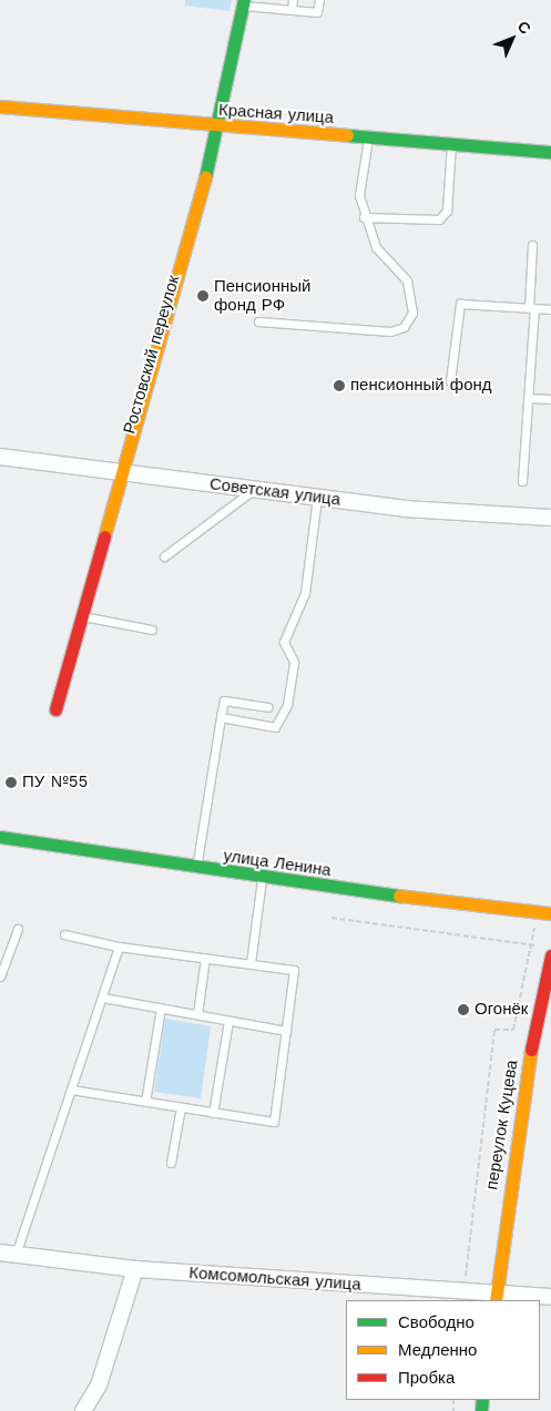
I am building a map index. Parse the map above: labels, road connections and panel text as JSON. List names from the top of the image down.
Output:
{
  "streets": {
    "street": [
      "Красная улица",
      "Ростовский переулок",
      "Советская улица",
      "улица Ленина",
      "переулок Куцева",
      "Комсомольская улица"
    ]
  },
  "crossings": [
    ["Красная улица", "Ростовский переулок"],
    ["Ростовский переулок", "Советская улица"],
    ["переулок Куцева", "Комсомольская улица"]
  ],
  "places": [
    "Пенсионный фонд РФ",
    "пенсионный фонд",
    "ПУ №55",
    "Огонёк"
  ],
  "legend": ["Свободно", "Медленно", "Пробка"],
  "north": "top right"
}
